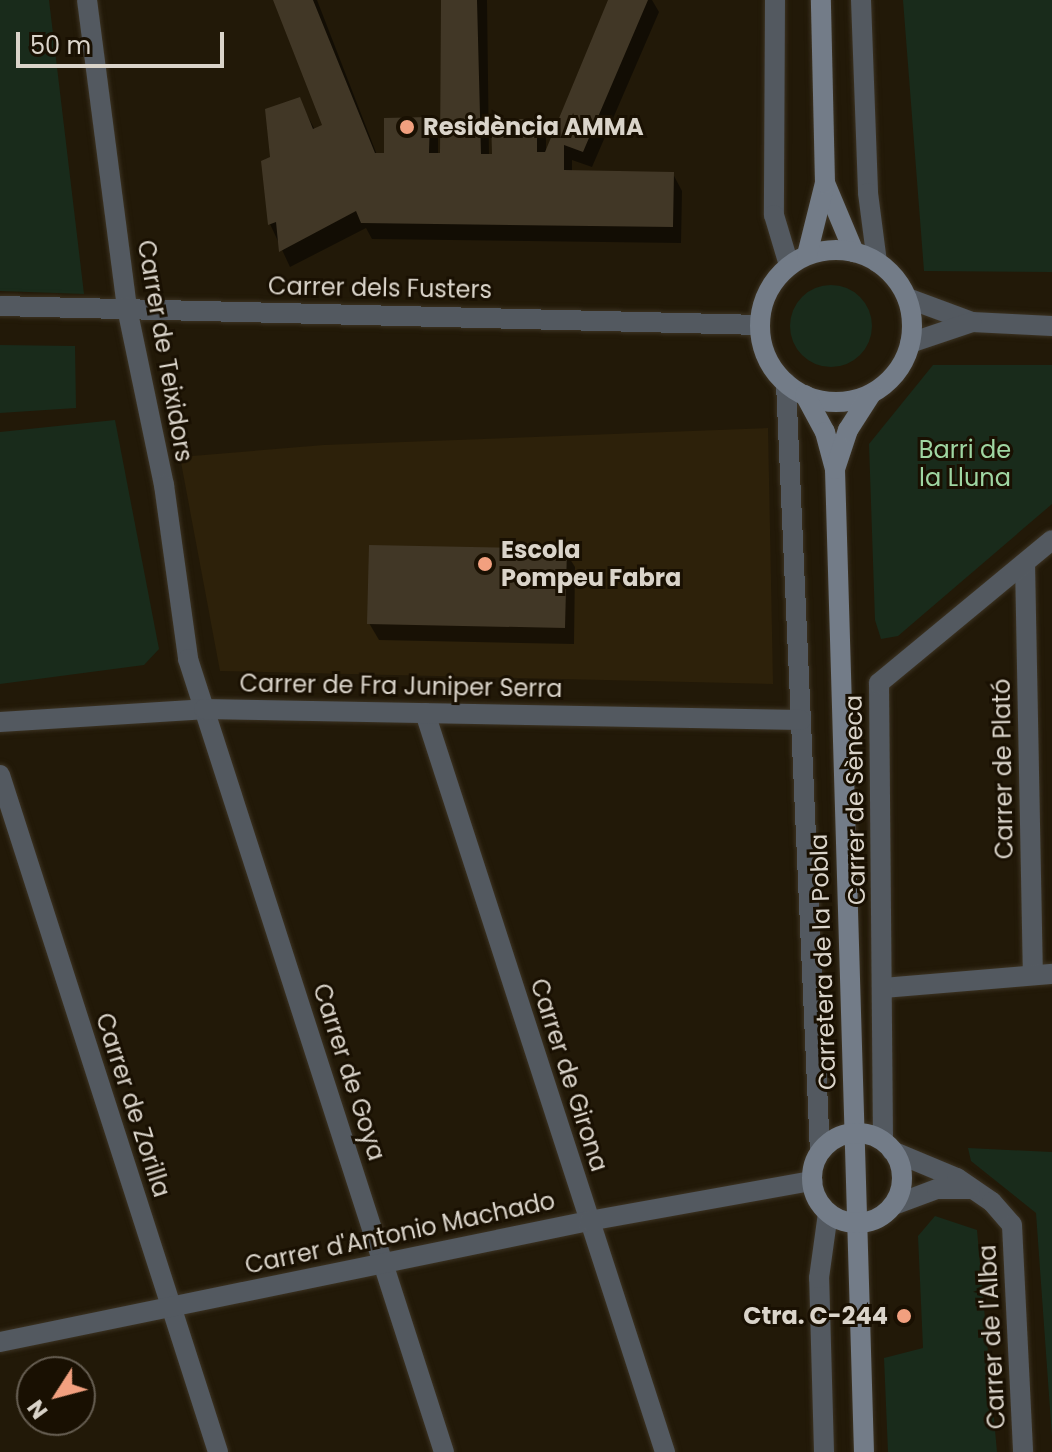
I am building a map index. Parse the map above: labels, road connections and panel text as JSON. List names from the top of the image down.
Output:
{
  "streets": {
    "street": [
      "Carrer dels Fusters",
      "Carrer de Teixidors",
      "Carrer de Fra Juniper Serra",
      "Carrer de Plató",
      "Carrer de Sèneca",
      "Carretera de la Pobla",
      "Carrer de Goya",
      "Carrer de Girona",
      "Carrer de Zorilla",
      "Carrer d'Antonio Machado",
      "Carrer de l'Alba"
    ]
  },
  "crossings": [
    ["Carrer dels Fusters", "Carrer de Teixidors"],
    ["Carrer dels Fusters", "Carretera de la Pobla"],
    ["Carrer de Teixidors", "Carrer de Fra Juniper Serra"],
    ["Carrer de Teixidors", "Carrer de Goya"],
    ["Carrer de Fra Juniper Serra", "Carretera de la Pobla"],
    ["Carrer de Fra Juniper Serra", "Carrer de Goya"],
    ["Carrer de Fra Juniper Serra", "Carrer de Girona"],
    ["Carrer de Plató", "Carrer de Sèneca"],
    ["Carrer de Sèneca", "Carrer de l'Alba"],
    ["Carretera de la Pobla", "Carrer de l'Alba"],
    ["Carrer de Goya", "Carrer d'Antonio Machado"],
    ["Carrer de Girona", "Carrer d'Antonio Machado"],
    ["Carrer de Zorilla", "Carrer d'Antonio Machado"]
  ],
  "parks": ["Barri de la Lluna"],
  "places": ["Residència AMMA", "Escola Pompeu Fabra", "Ctra. C-244"],
  "scale_bar": "50 m",
  "north": "bottom left"
}
